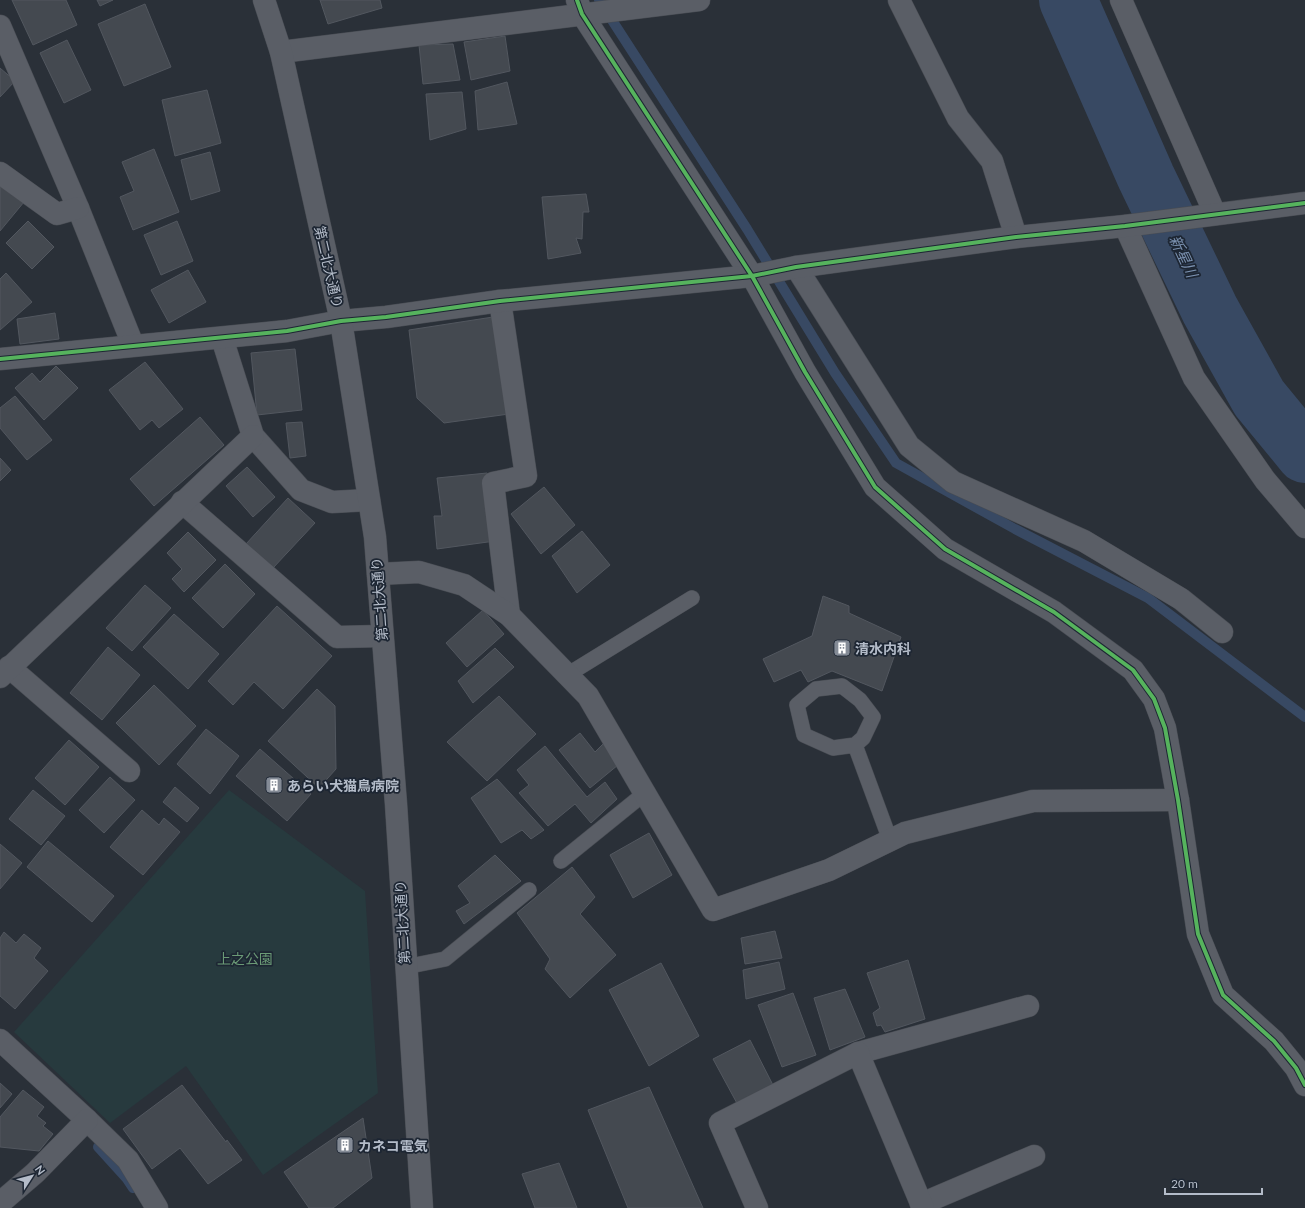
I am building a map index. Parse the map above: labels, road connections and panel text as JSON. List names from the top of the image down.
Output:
{
  "streets": {
    "street": ["第二北大通り"]
  },
  "water": ["新星川"],
  "parks": ["上之公園"],
  "places": {
    "building": ["清水内科", "あらい犬猫鳥病院", "カネコ電気"]
  },
  "scale_bar": "20 m",
  "north": "top right"
}
